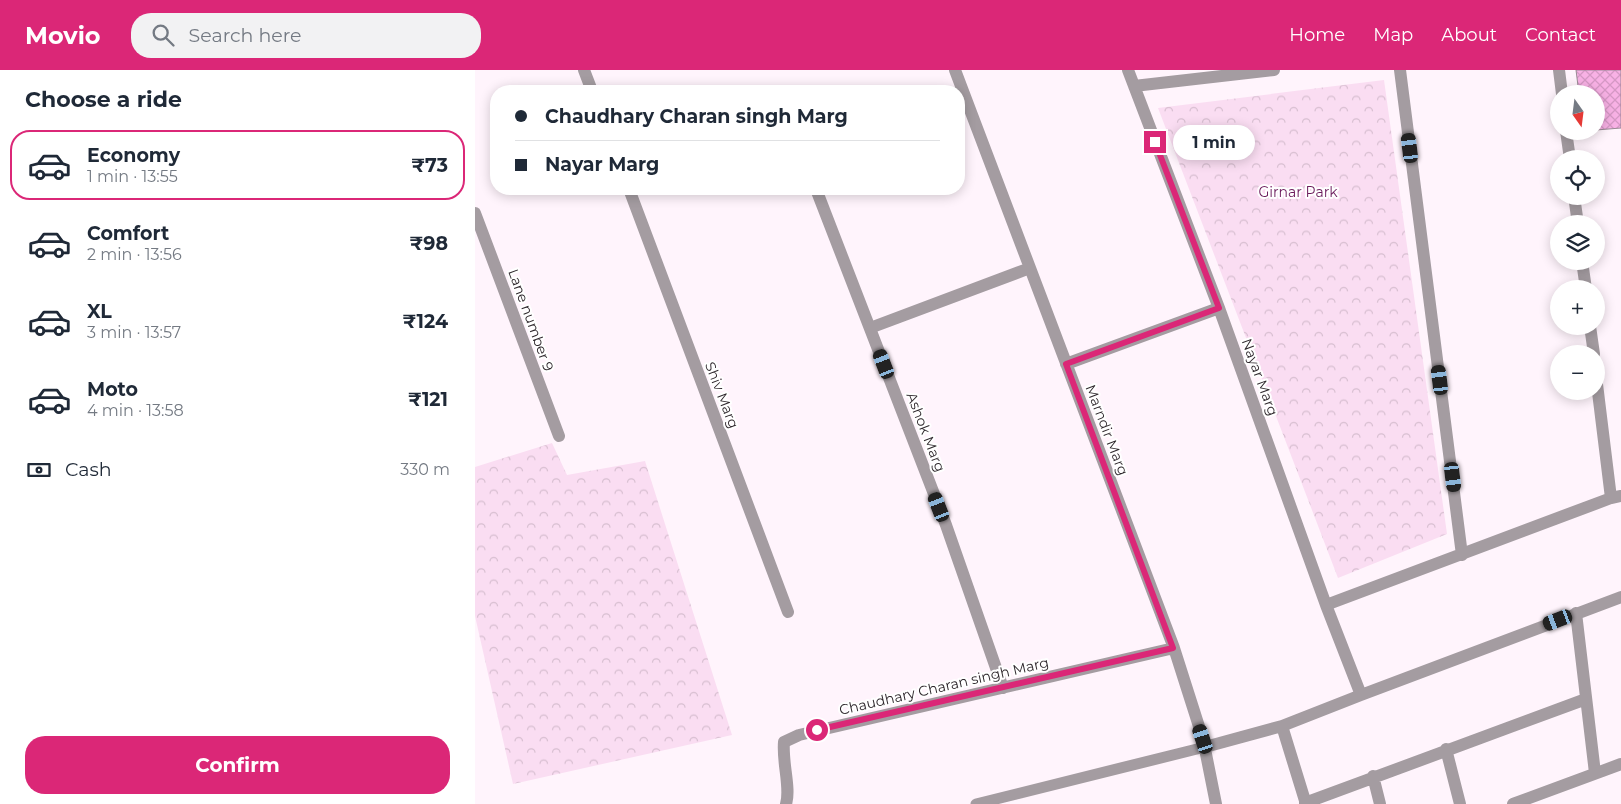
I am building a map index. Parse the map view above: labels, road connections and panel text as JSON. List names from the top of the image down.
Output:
{
  "streets": {
    "street": [
      "Lane number 9",
      "Nayar Marg",
      "Shiv Marg",
      "Marndir Marg",
      "Ashok Marg",
      "Chaudhary Charan singh Marg"
    ]
  },
  "crossings": [
    ["Marndir Marg", "Chaudhary Charan singh Marg"],
    ["Ashok Marg", "Chaudhary Charan singh Marg"]
  ],
  "parks": ["Girnar Park"],
  "north": "bottom",
  "page": {
    "header": "Movio",
    "search": "Search here",
    "nav": [
      "Home",
      "Map",
      "About",
      "Contact"
    ],
    "heading": "Choose a ride",
    "map_buttons": ["+", "−"],
    "banner": ["Chaudhary Charan singh Marg", "Nayar Marg"],
    "bubble": "1 min",
    "list": [
      {
        "name": "Economy",
        "note": "1 min · 13:55",
        "value": "₹73"
      },
      {
        "name": "Comfort",
        "note": "2 min · 13:56",
        "value": "₹98"
      },
      {
        "name": "XL",
        "note": "3 min · 13:57",
        "value": "₹124"
      },
      {
        "name": "Moto",
        "note": "4 min · 13:58",
        "value": "₹121"
      }
    ],
    "pay": ["Cash", "330 m"],
    "buttons": "Confirm"
  }
}
